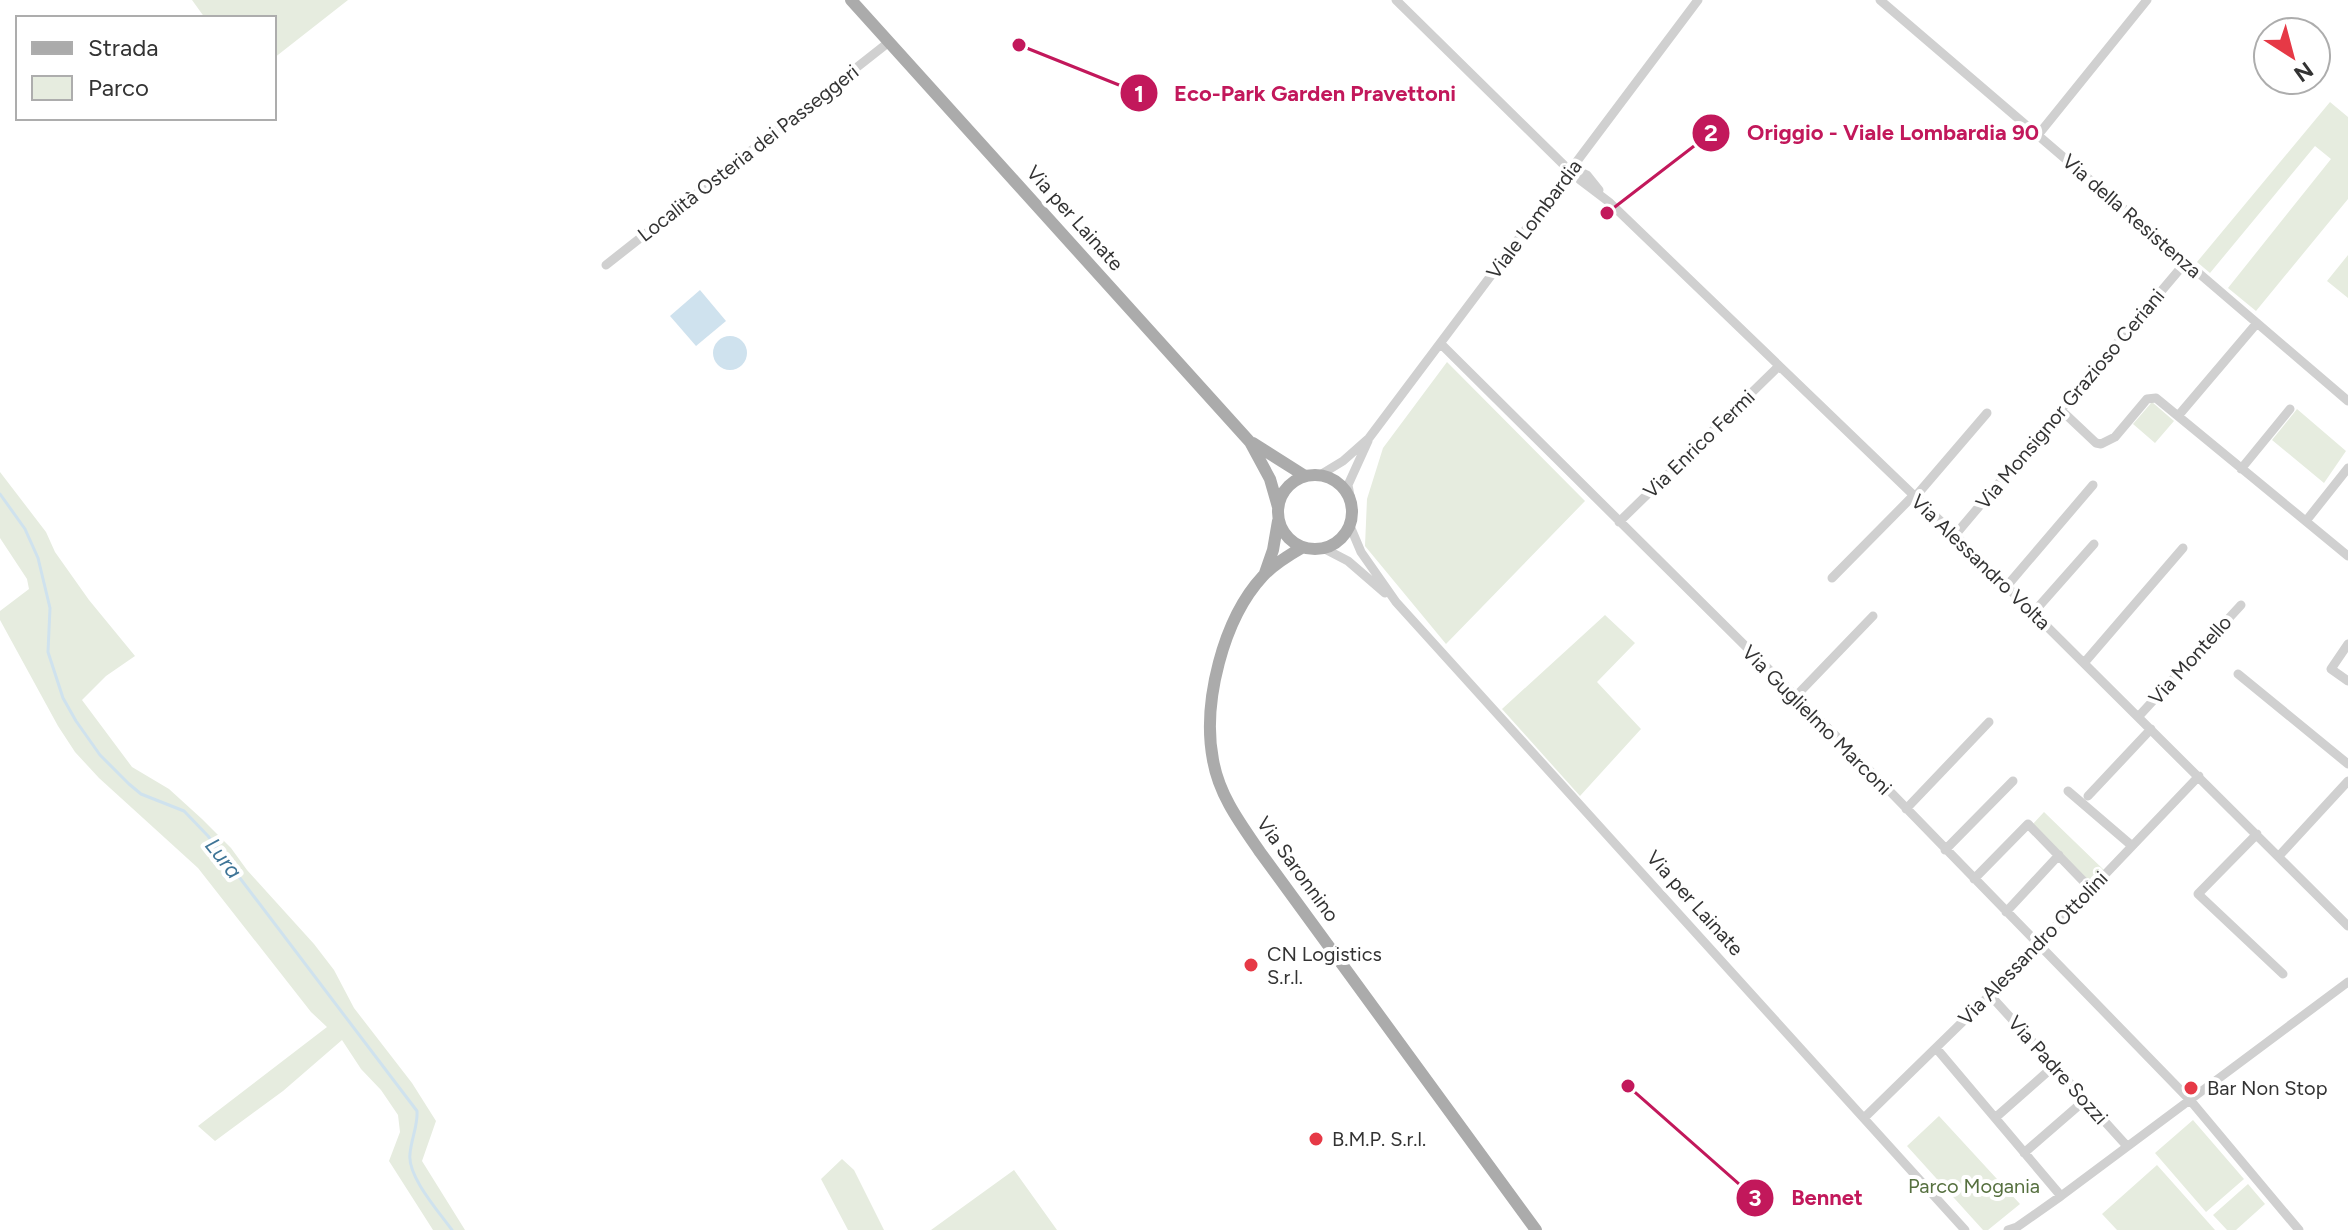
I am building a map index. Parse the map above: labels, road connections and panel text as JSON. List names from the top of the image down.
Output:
{
  "streets": {
    "main road": ["Via per Lainate", "Via Saronnino"],
    "street": [
      "Località Osteria dei Passeggeri",
      "Via della Resistenza",
      "Viale Lombardia",
      "Via Monsignor Grazioso Ceriani",
      "Via Enrico Fermi",
      "Via Alessandro Volta",
      "Via Montello",
      "Via Guglielmo Marconi",
      "Via Alessandro Ottolini",
      "Via Padre Sozzi"
    ]
  },
  "crossings": [
    ["Località Osteria dei Passeggeri", "Via per Lainate"],
    ["Via della Resistenza", "Via Monsignor Grazioso Ceriani"],
    ["Via per Lainate", "Viale Lombardia"],
    ["Via per Lainate", "Via Saronnino"],
    ["Via per Lainate", "Via Alessandro Ottolini"],
    ["Viale Lombardia", "Via Alessandro Volta"],
    ["Viale Lombardia", "Via Guglielmo Marconi"],
    ["Viale Lombardia", "Via Saronnino"],
    ["Via Monsignor Grazioso Ceriani", "Via Alessandro Volta"],
    ["Via Enrico Fermi", "Via Alessandro Volta"],
    ["Via Enrico Fermi", "Via Guglielmo Marconi"],
    ["Via Alessandro Volta", "Via Montello"],
    ["Via Alessandro Volta", "Via Alessandro Ottolini"],
    ["Via Guglielmo Marconi", "Via Alessandro Ottolini"],
    ["Via Alessandro Ottolini", "Via Padre Sozzi"]
  ],
  "water": ["Lura"],
  "parks": ["Parco Mogania"],
  "places": [
    "Eco-Park Garden Pravettoni",
    "Origgio - Viale Lombardia 90",
    "CN Logistics S.r.l.",
    "Bennet",
    "Bar Non Stop",
    "B.M.P. S.r.l."
  ],
  "legend": ["Strada", "Parco"],
  "north": "bottom right"
}
